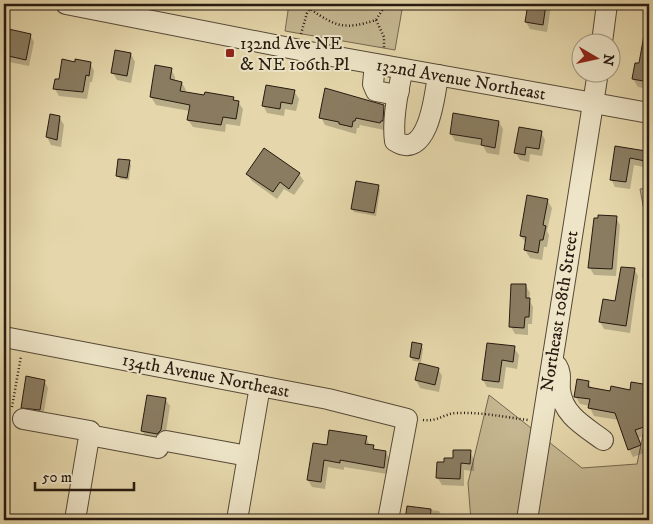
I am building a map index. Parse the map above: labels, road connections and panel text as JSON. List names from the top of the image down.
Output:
{
  "streets": {
    "street": ["132nd Avenue Northeast", "Northeast 108th Street", "134th Avenue Northeast"]
  },
  "crossings": [
    ["132nd Avenue Northeast", "Northeast 108th Street"]
  ],
  "places": {
    "transit": ["132nd Ave NE & NE 106th Pl"]
  },
  "scale_bar": "50 m",
  "north": "right"
}
